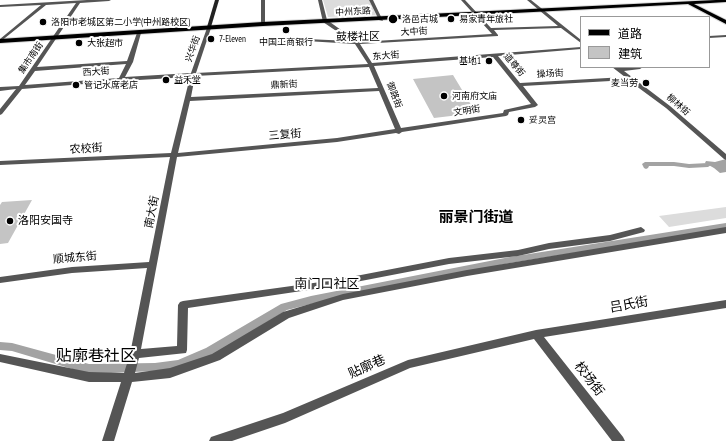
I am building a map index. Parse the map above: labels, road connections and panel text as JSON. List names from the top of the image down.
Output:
{
  "streets": {
    "main road": ["中州东路"],
    "street": [
      "大中街",
      "兴华街",
      "东大街",
      "集市南街",
      "道尊街",
      "西大街",
      "操场街",
      "鼎新街",
      "御路街",
      "柳林街",
      "文明街",
      "三复街",
      "农校街",
      "南大街",
      "顺城东街",
      "吕氏街",
      "贴廓巷",
      "校场街"
    ]
  },
  "crossings": [
    ["中州东路", "兴华街"],
    ["中州东路", "集市南街"],
    ["大中街", "御路街"],
    ["兴华街", "东大街"],
    ["兴华街", "西大街"],
    ["兴华街", "南大街"],
    ["东大街", "道尊街"],
    ["东大街", "西大街"],
    ["东大街", "御路街"],
    ["东大街", "南大街"],
    ["集市南街", "西大街"],
    ["道尊街", "操场街"],
    ["道尊街", "文明街"],
    ["西大街", "南大街"],
    ["操场街", "柳林街"],
    ["鼎新街", "御路街"],
    ["鼎新街", "南大街"],
    ["御路街", "文明街"],
    ["御路街", "三复街"],
    ["文明街", "三复街"],
    ["三复街", "农校街"],
    ["三复街", "南大街"],
    ["农校街", "南大街"],
    ["南大街", "顺城东街"],
    ["吕氏街", "贴廓巷"],
    ["吕氏街", "校场街"],
    ["贴廓巷", "校场街"]
  ],
  "districts": [
    "鼓楼社区",
    "丽景门街道",
    "南门口社区",
    "贴廓巷社区"
  ],
  "places": [
    "洛邑古城",
    "易家青年旅社",
    "洛阳市老城区第二小学(中州路校区)",
    "中国工商银行",
    "7-Eleven",
    "大张超市",
    "基地1",
    "益禾堂",
    "麦当劳",
    "管记水席老店",
    "河南府文庙",
    "妥灵宫",
    "洛阳安国寺"
  ],
  "legend": ["道路", "建筑"]
}
